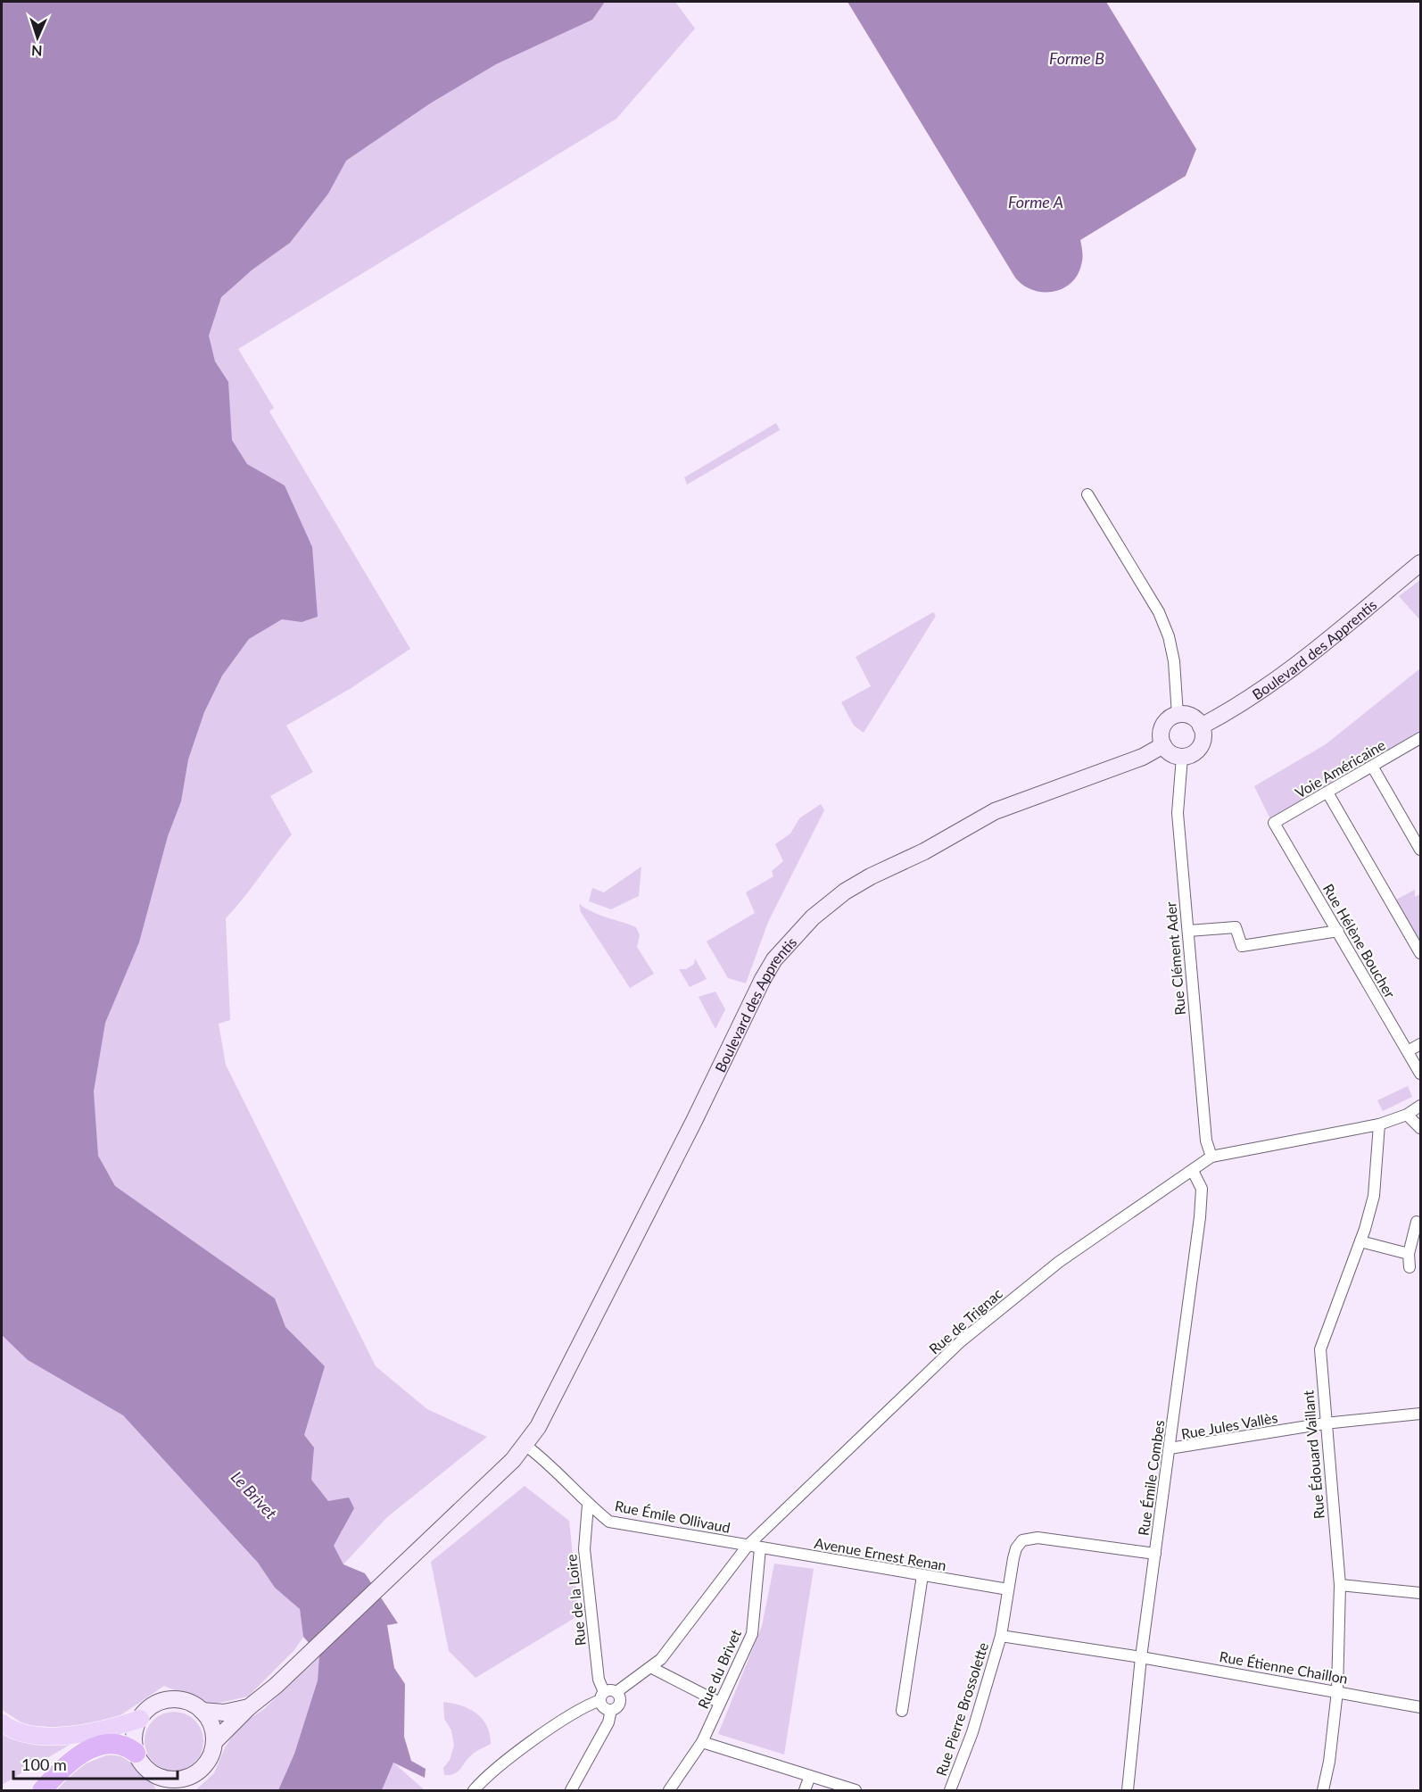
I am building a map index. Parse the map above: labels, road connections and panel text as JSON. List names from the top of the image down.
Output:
{
  "streets": {
    "main road": ["Boulevard des Apprentis"],
    "street": [
      "Voie Américaine",
      "Rue Hélène Boucher",
      "Rue Clément Ader",
      "Rue de Trignac",
      "Rue Jules Vallès",
      "Rue Édouard Vaillant",
      "Rue Émile Combes",
      "Rue Émile Ollivaud",
      "Avenue Ernest Renan",
      "Rue de la Loire",
      "Rue Étienne Chaillon",
      "Rue du Brivet",
      "Rue Pierre Brossolette"
    ]
  },
  "crossings": [
    ["Boulevard des Apprentis", "Rue Clément Ader"],
    ["Boulevard des Apprentis", "Rue Émile Ollivaud"],
    ["Voie Américaine", "Rue Hélène Boucher"],
    ["Rue Clément Ader", "Rue de Trignac"],
    ["Rue de Trignac", "Rue Édouard Vaillant"],
    ["Rue de Trignac", "Rue Émile Combes"],
    ["Rue de Trignac", "Rue Émile Ollivaud"],
    ["Rue de Trignac", "Avenue Ernest Renan"],
    ["Rue de Trignac", "Rue de la Loire"],
    ["Rue Jules Vallès", "Rue Édouard Vaillant"],
    ["Rue Jules Vallès", "Rue Émile Combes"],
    ["Rue Édouard Vaillant", "Rue Étienne Chaillon"],
    ["Rue Émile Combes", "Rue Étienne Chaillon"],
    ["Rue Émile Combes", "Rue Pierre Brossolette"],
    ["Rue Émile Ollivaud", "Avenue Ernest Renan"],
    ["Rue Émile Ollivaud", "Rue de la Loire"],
    ["Avenue Ernest Renan", "Rue du Brivet"],
    ["Avenue Ernest Renan", "Rue Pierre Brossolette"],
    ["Rue Étienne Chaillon", "Rue Pierre Brossolette"]
  ],
  "water": ["Forme B", "Forme A", "Le Brivet"],
  "scale_bar": "100 m",
  "north": "bottom"
}
